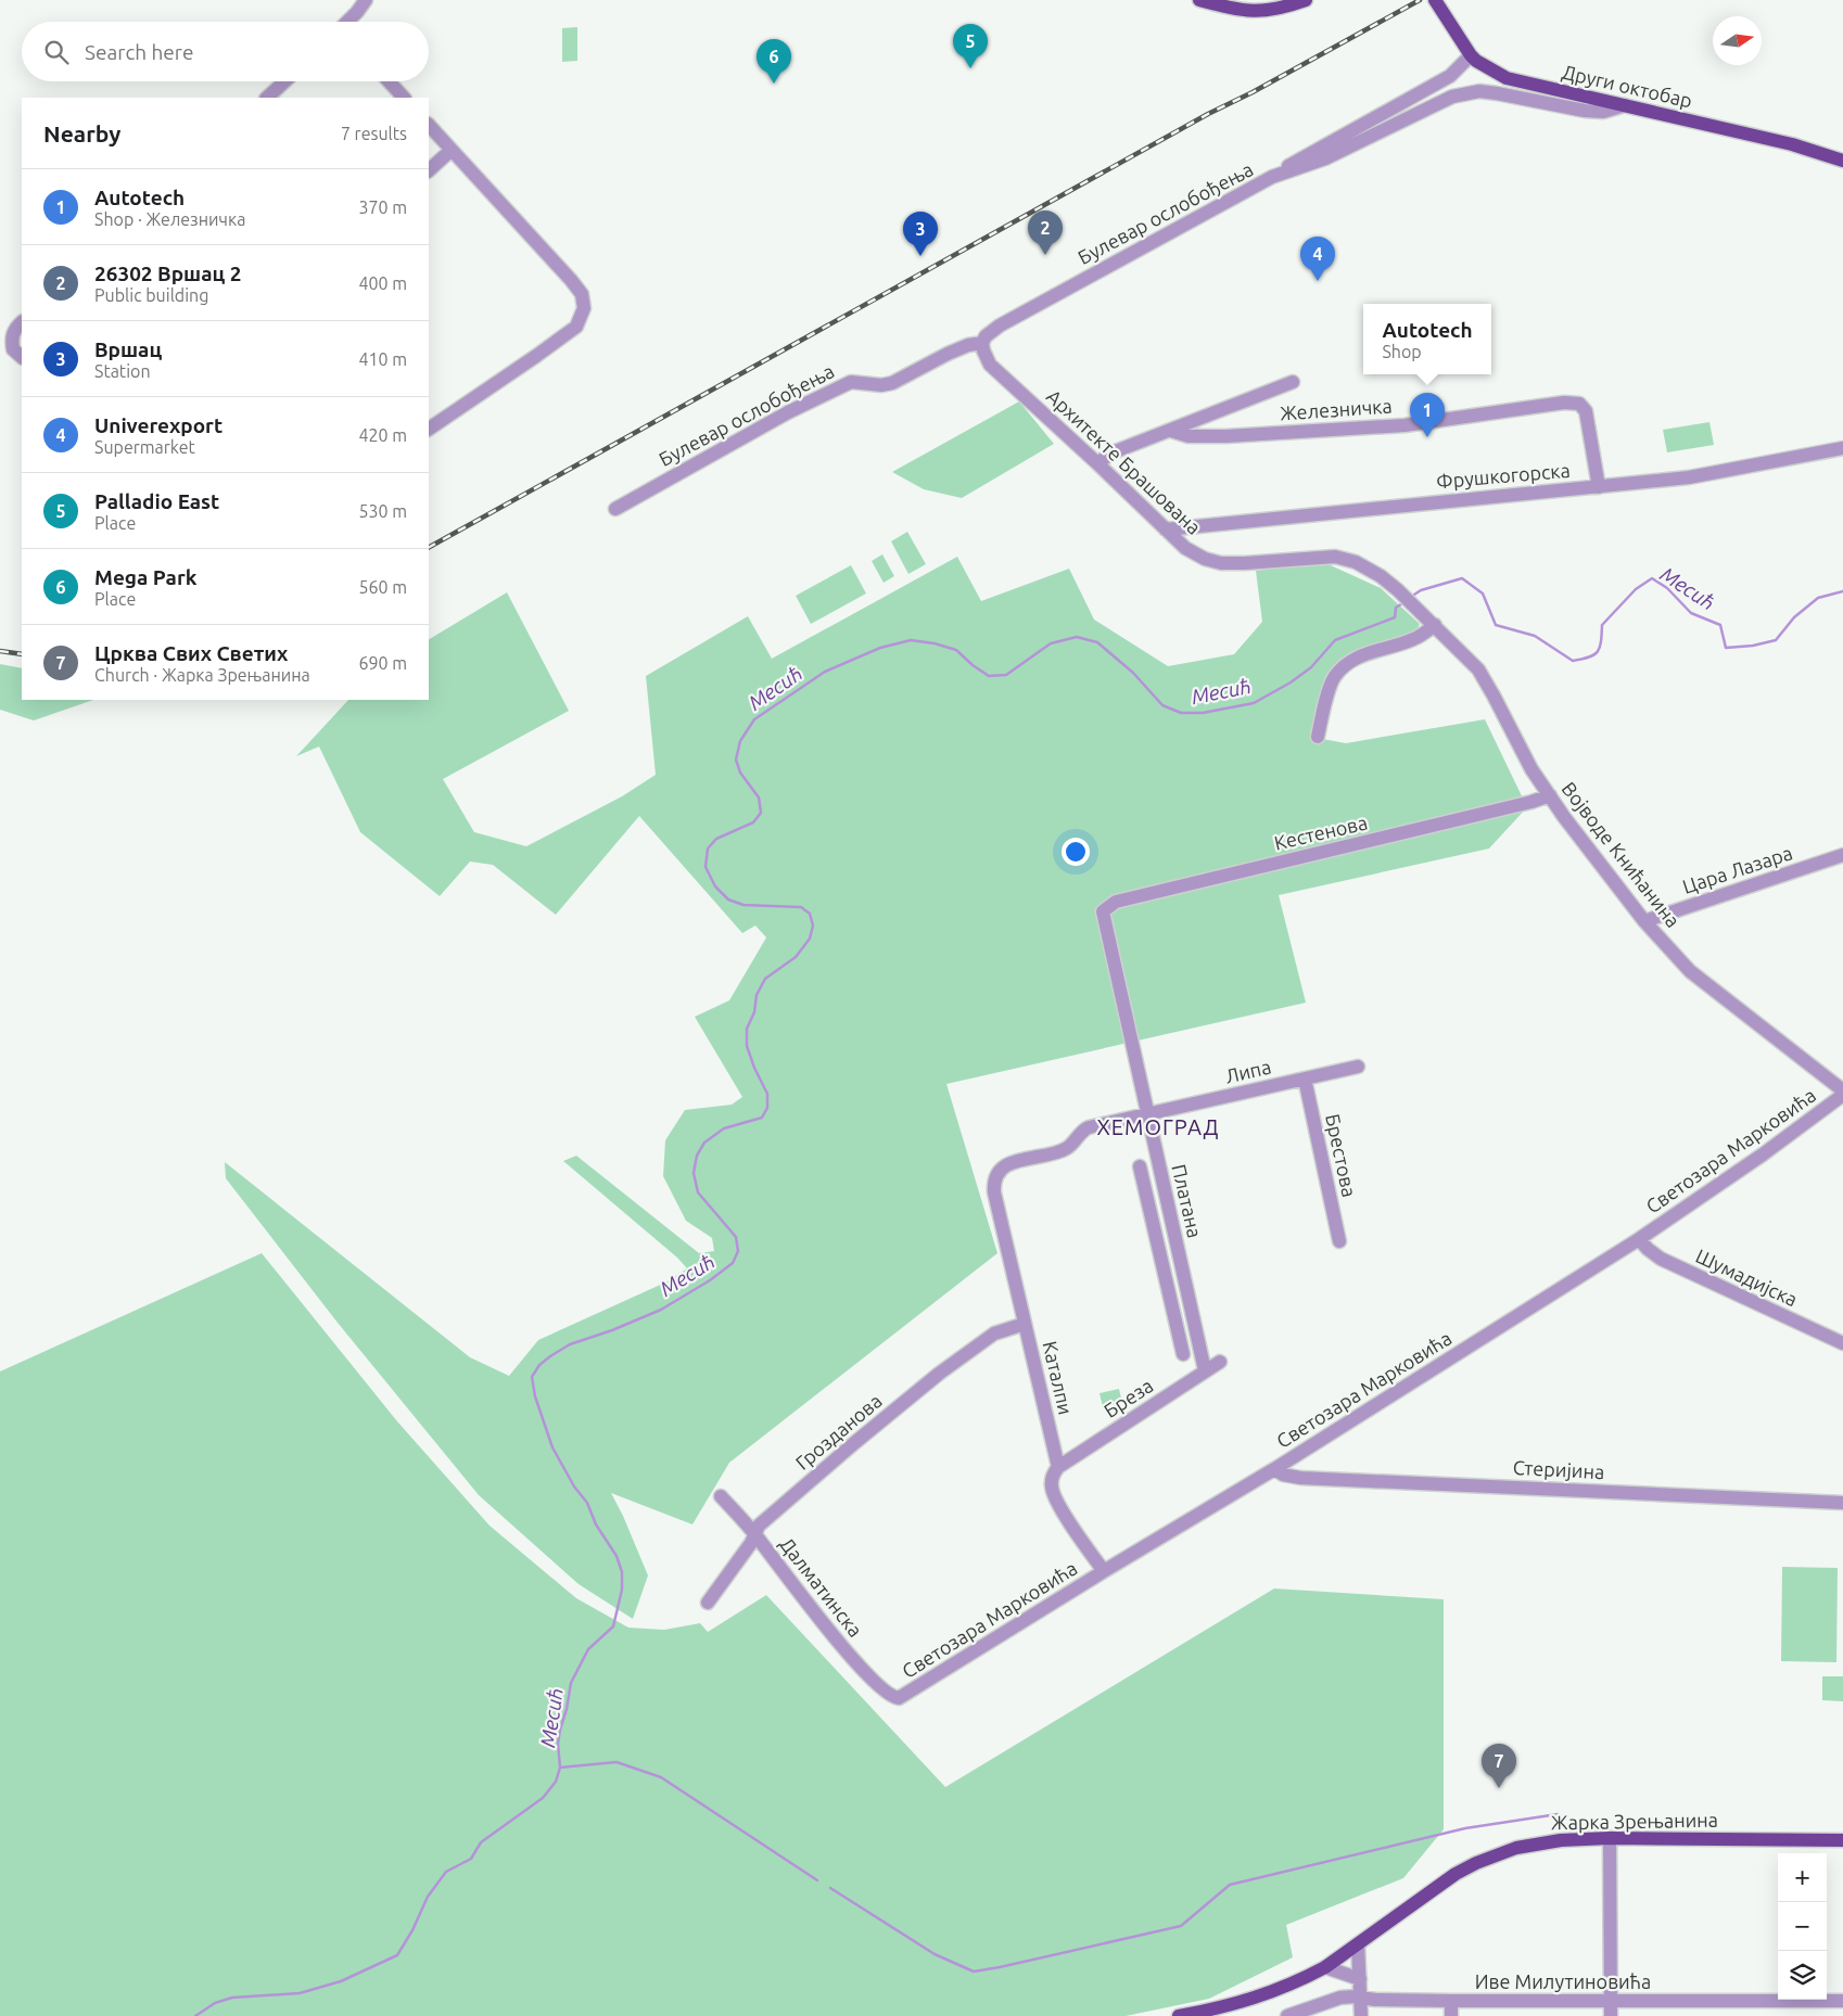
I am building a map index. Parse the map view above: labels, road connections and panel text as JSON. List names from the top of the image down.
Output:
{
  "streets": {
    "main road": ["Други октобар", "Жарка Зрењанина"],
    "street": [
      "Булевар ослобођења",
      "Железничка",
      "Архитекте Брашована",
      "Фрушкогорска",
      "Кестенова",
      "Војводе Книћанина",
      "Цара Лазара",
      "Липа",
      "Светозара Марковића",
      "Брестова",
      "Платана",
      "Шумадијска",
      "Каталпи",
      "Бреза",
      "Грозданова",
      "Стеријина",
      "Далматинска",
      "Иве Милутиновића"
    ]
  },
  "crossings": [
    ["Други октобар", "Булевар ослобођења"],
    ["Булевар ослобођења", "Архитекте Брашована"],
    ["Железничка", "Фрушкогорска"],
    ["Архитекте Брашована", "Фрушкогорска"],
    ["Архитекте Брашована", "Војводе Книћанина"],
    ["Кестенова", "Војводе Книћанина"],
    ["Кестенова", "Платана"],
    ["Војводе Книћанина", "Цара Лазара"],
    ["Липа", "Брестова"],
    ["Липа", "Платана"],
    ["Липа", "Каталпи"],
    ["Светозара Марковића", "Шумадијска"],
    ["Светозара Марковића", "Каталпи"],
    ["Светозара Марковића", "Стеријина"],
    ["Светозара Марковића", "Далматинска"],
    ["Платана", "Бреза"],
    ["Каталпи", "Бреза"],
    ["Каталпи", "Грозданова"],
    ["Грозданова", "Далматинска"]
  ],
  "districts": ["ХЕМОГРАД"],
  "water": ["Месић"],
  "north": "right",
  "page": {
    "search": "Search here",
    "pins": [
      "5",
      "6",
      "2",
      "3",
      "4",
      "1",
      "7"
    ],
    "heading": ["Nearby", "7 results"],
    "list": [
      {
        "mark": "1",
        "name": "Autotech",
        "note": "Shop · Железничка",
        "value": "370 m"
      },
      {
        "mark": "2",
        "name": "26302 Вршац 2",
        "note": "Public building",
        "value": "400 m"
      },
      {
        "mark": "3",
        "name": "Вршац",
        "note": "Station",
        "value": "410 m"
      },
      {
        "mark": "4",
        "name": "Univerexport",
        "note": "Supermarket",
        "value": "420 m"
      },
      {
        "mark": "5",
        "name": "Palladio East",
        "note": "Place",
        "value": "530 m"
      },
      {
        "mark": "6",
        "name": "Mega Park",
        "note": "Place",
        "value": "560 m"
      },
      {
        "mark": "7",
        "name": "Црква Свих Светих",
        "note": "Church · Жарка Зрењанина",
        "value": "690 m"
      }
    ],
    "popup": ["Autotech", "Shop"],
    "map_buttons": ["+", "−"]
  }
}
